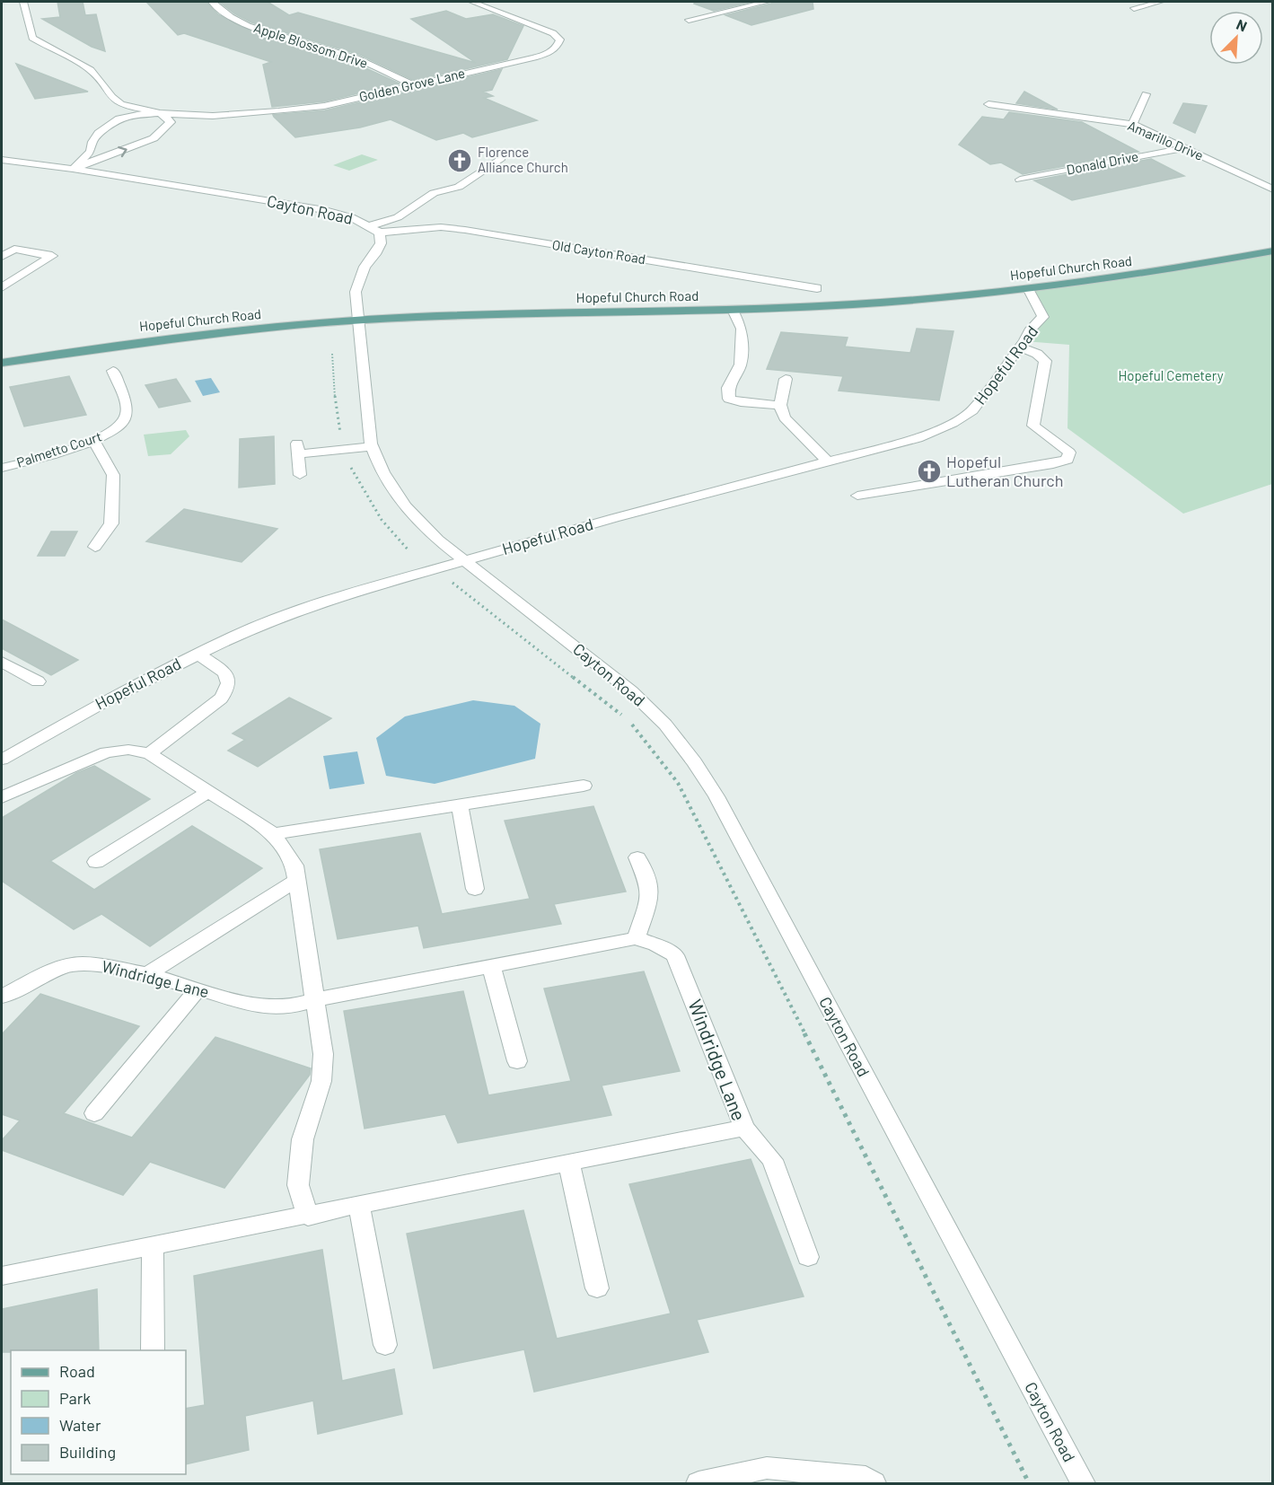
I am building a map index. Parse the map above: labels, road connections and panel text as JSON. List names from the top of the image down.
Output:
{
  "streets": {
    "main road": ["Hopeful Church Road"],
    "street": [
      "Apple Blossom Drive",
      "Golden Grove Lane",
      "Amarillo Drive",
      "Donald Drive",
      "Cayton Road",
      "Old Cayton Road",
      "Hopeful Road",
      "Palmetto Court",
      "Windridge Lane"
    ]
  },
  "crossings": [
    ["Apple Blossom Drive", "Golden Grove Lane"],
    ["Amarillo Drive", "Donald Drive"],
    ["Cayton Road", "Old Cayton Road"],
    ["Cayton Road", "Hopeful Church Road"],
    ["Cayton Road", "Hopeful Road"],
    ["Hopeful Church Road", "Hopeful Road"]
  ],
  "parks": ["Hopeful Cemetery"],
  "places": {
    "church": ["Florence Alliance Church", "Hopeful Lutheran Church"]
  },
  "legend": [
    "Road",
    "Park",
    "Water",
    "Building"
  ],
  "north": "top right"
}
